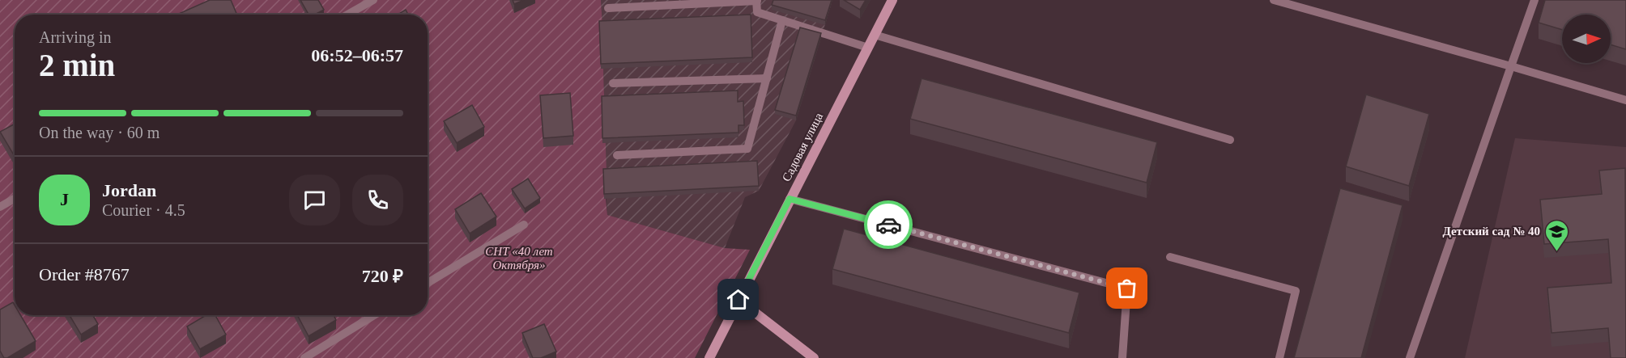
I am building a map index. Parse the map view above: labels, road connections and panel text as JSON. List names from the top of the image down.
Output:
{
  "streets": {
    "street": ["Садовая улица"]
  },
  "parks": ["СНТ «40 лет Октября»"],
  "places": {
    "school or university": ["Детский сад № 40"]
  },
  "north": "right",
  "page": {
    "heading": ["2 min", "Arriving in", "06:52–06:57"],
    "panel": [
      "Jordan",
      "Courier · 4.5",
      "Order #8767",
      "720 ₽"
    ],
    "bar": "On the way · 60 m",
    "round": "J"
  }
}
